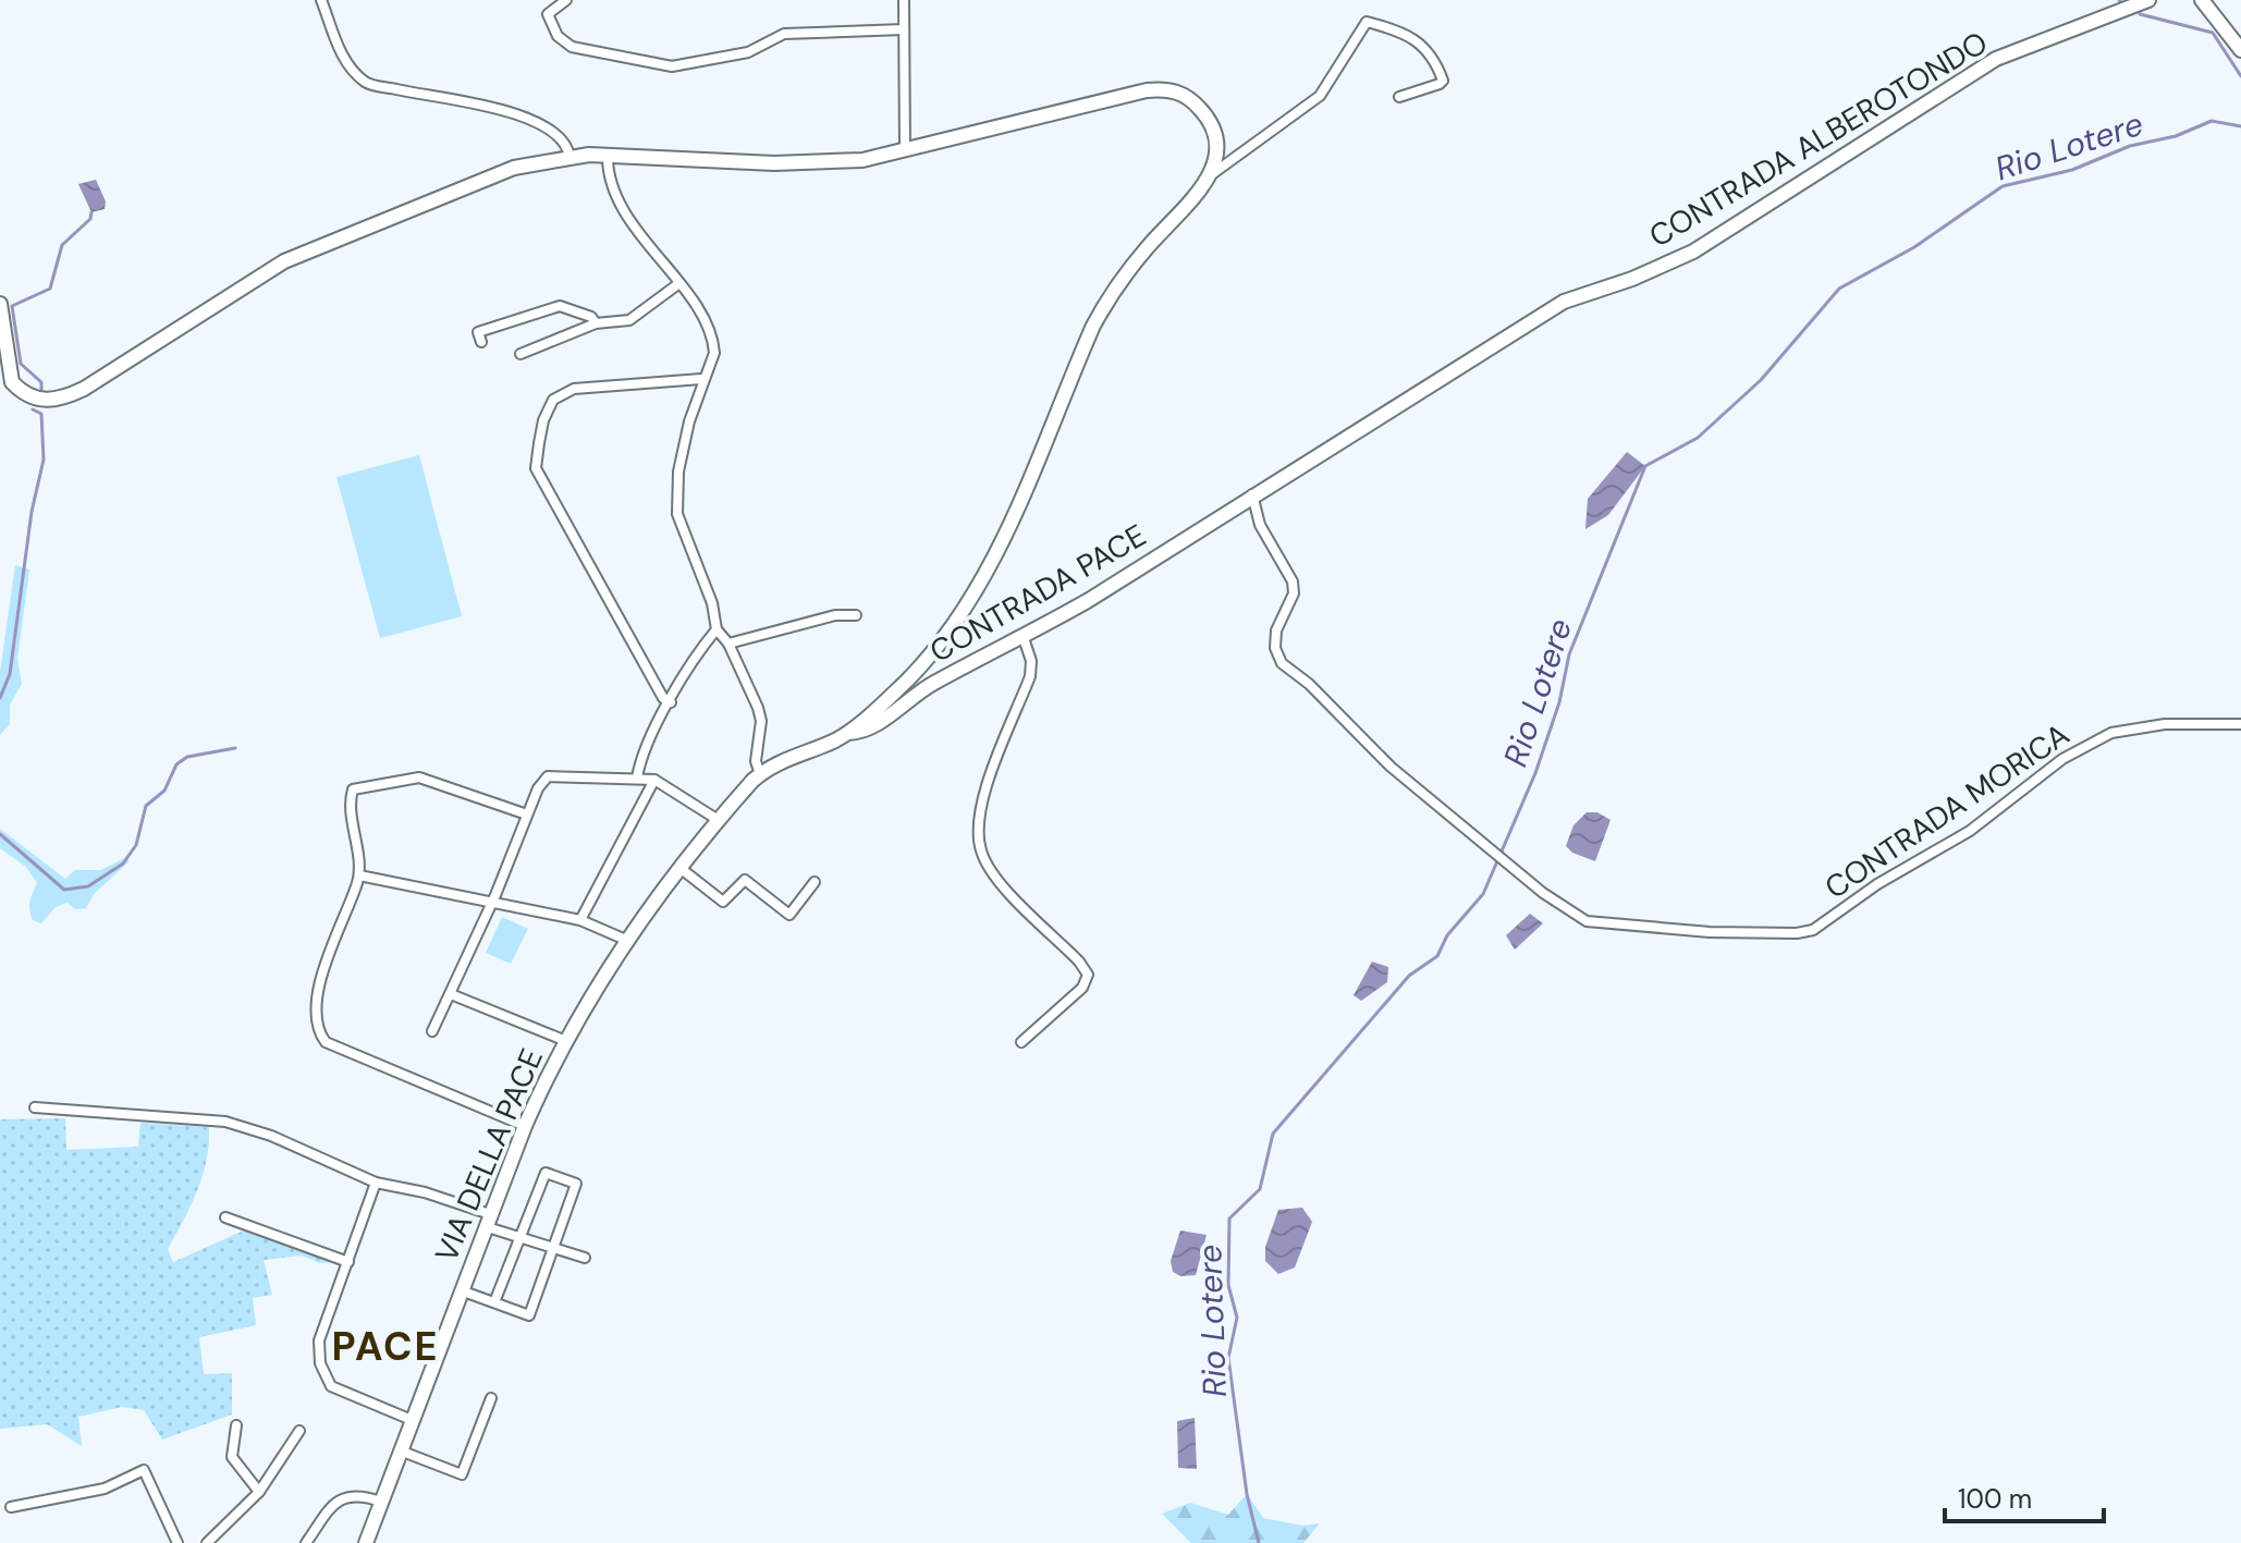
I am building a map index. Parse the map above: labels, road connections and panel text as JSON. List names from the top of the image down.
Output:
{
  "streets": {
    "main road": ["CONTRADA ALBEROTONDO", "CONTRADA PACE", "VIA DELLA PACE"],
    "street": ["CONTRADA MORICA"]
  },
  "crossings": [
    ["CONTRADA ALBEROTONDO", "CONTRADA PACE"],
    ["CONTRADA ALBEROTONDO", "CONTRADA MORICA"],
    ["CONTRADA PACE", "CONTRADA MORICA"],
    ["CONTRADA PACE", "VIA DELLA PACE"]
  ],
  "districts": ["PACE"],
  "water": ["Rio Lotere"],
  "scale_bar": "100 m"
}
